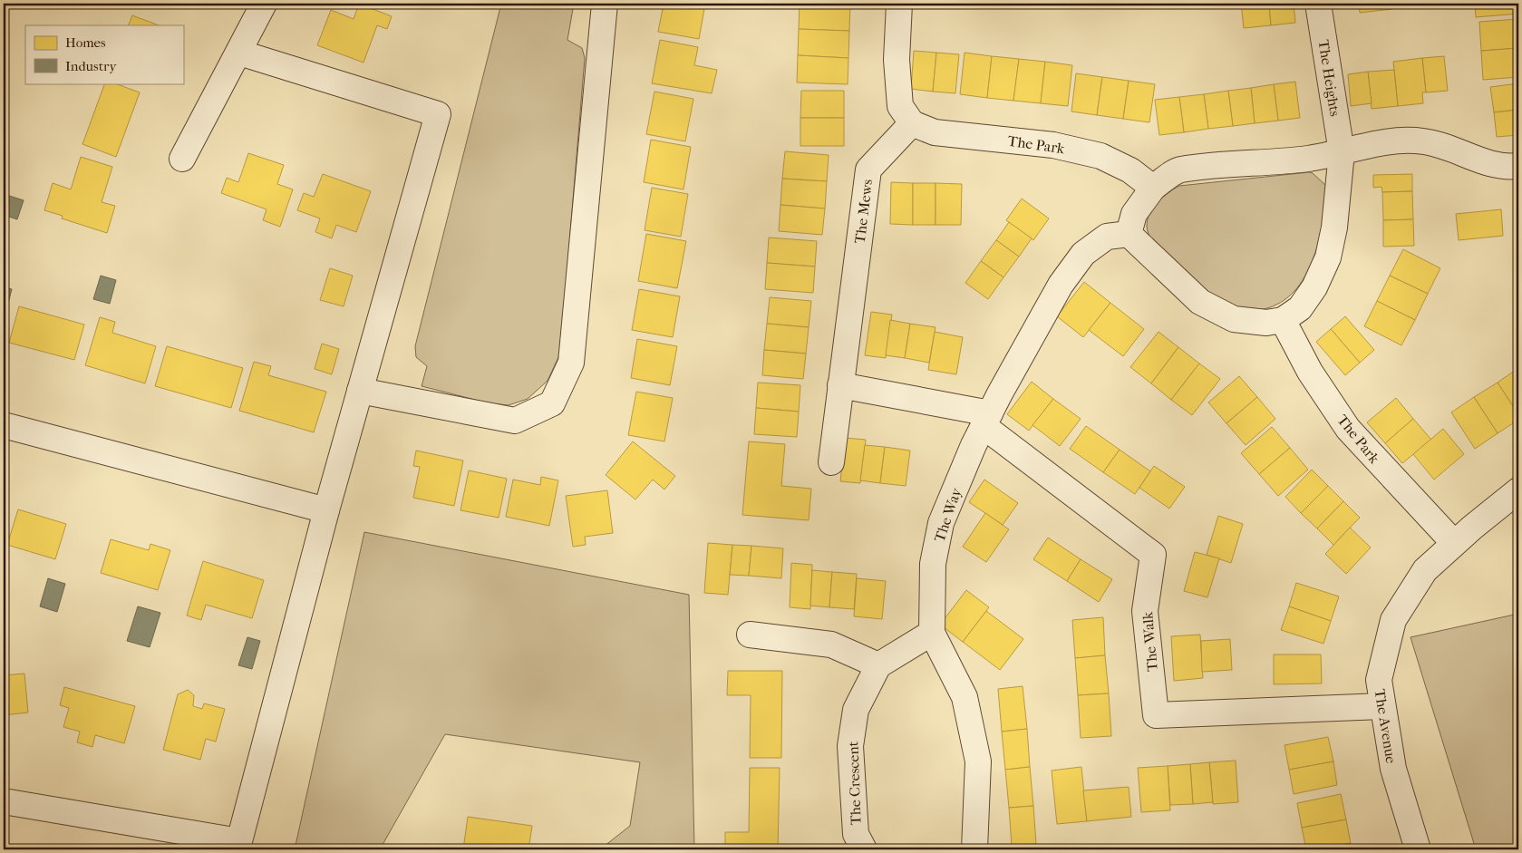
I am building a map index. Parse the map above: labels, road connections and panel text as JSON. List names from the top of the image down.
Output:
{
  "streets": {
    "street": [
      "The Heights",
      "The Park",
      "The Mews",
      "The Way",
      "The Walk",
      "The Avenue",
      "The Crescent"
    ]
  },
  "crossings": [
    ["The Park", "The Mews"],
    ["The Park", "The Avenue"],
    ["The Way", "The Walk"],
    ["The Walk", "The Avenue"]
  ],
  "legend": ["Homes", "Industry"]
}
